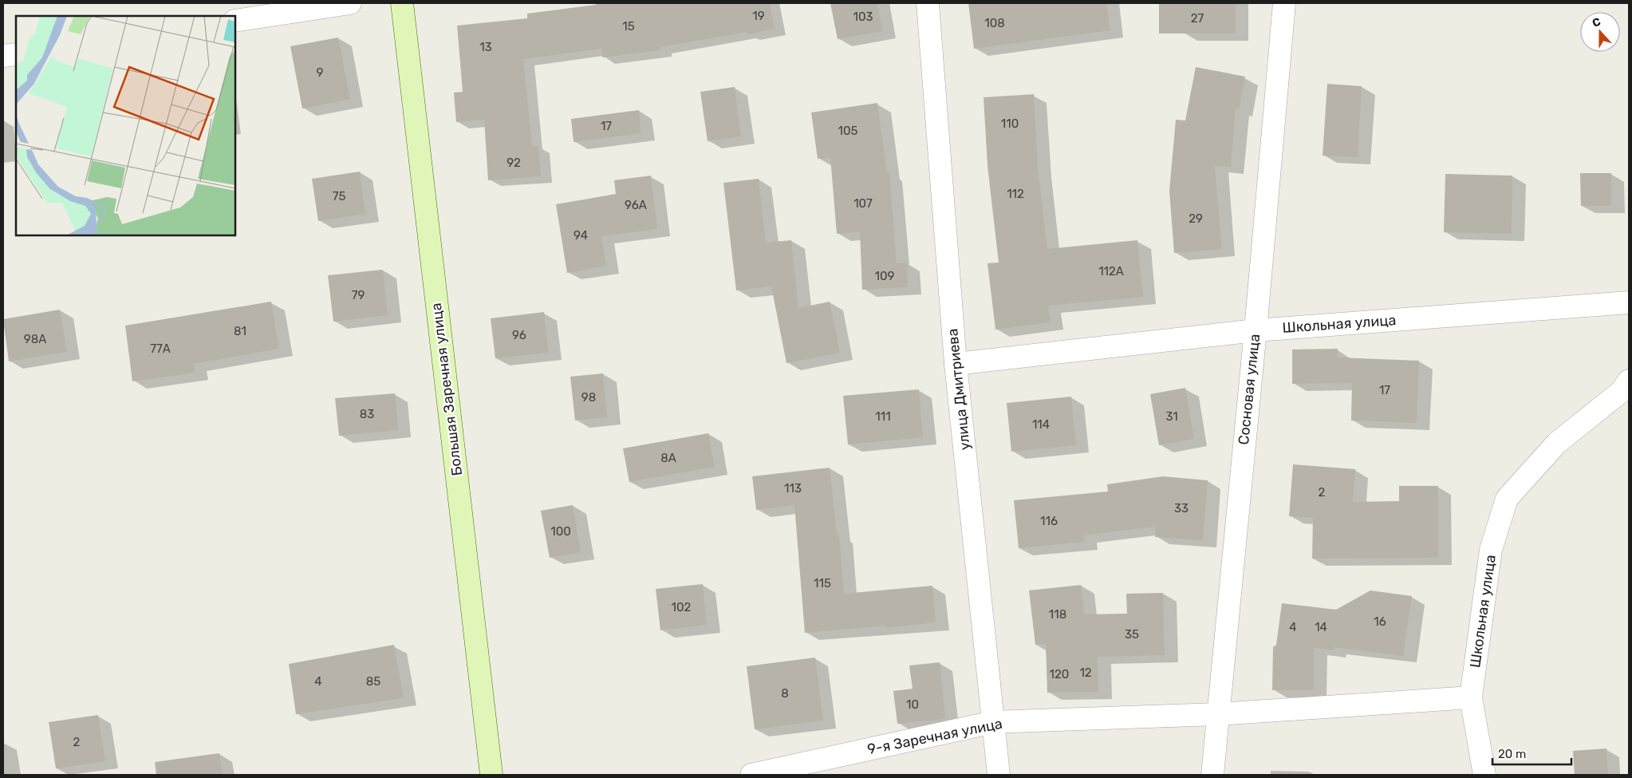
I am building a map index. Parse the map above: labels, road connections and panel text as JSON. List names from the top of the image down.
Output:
{
  "streets": {
    "street": [
      "Школьная улица",
      "Большая Заречная улица",
      "улица Дмитриева",
      "Сосновая улица",
      "9-я Заречная улица"
    ]
  },
  "crossings": [
    ["Школьная улица", "улица Дмитриева"],
    ["Школьная улица", "Сосновая улица"],
    ["Школьная улица", "9-я Заречная улица"],
    ["улица Дмитриева", "9-я Заречная улица"],
    ["Сосновая улица", "9-я Заречная улица"]
  ],
  "house_numbers": [
    "19",
    "103",
    "27",
    "108",
    "15",
    "13",
    "9",
    "110",
    "17",
    "105",
    "92",
    "112",
    "75",
    "107",
    "96А",
    "29",
    "94",
    "112А",
    "109",
    "79",
    "81",
    "96",
    "98А",
    "77А",
    "17",
    "98",
    "83",
    "111",
    "31",
    "114",
    "8А",
    "113",
    "2",
    "33",
    "116",
    "100",
    "115",
    "102",
    "118",
    "16",
    "4",
    "14",
    "35",
    "12",
    "120",
    "4",
    "85",
    "8",
    "10",
    "2"
  ],
  "scale_bar": "20 m",
  "north": "top"
}
